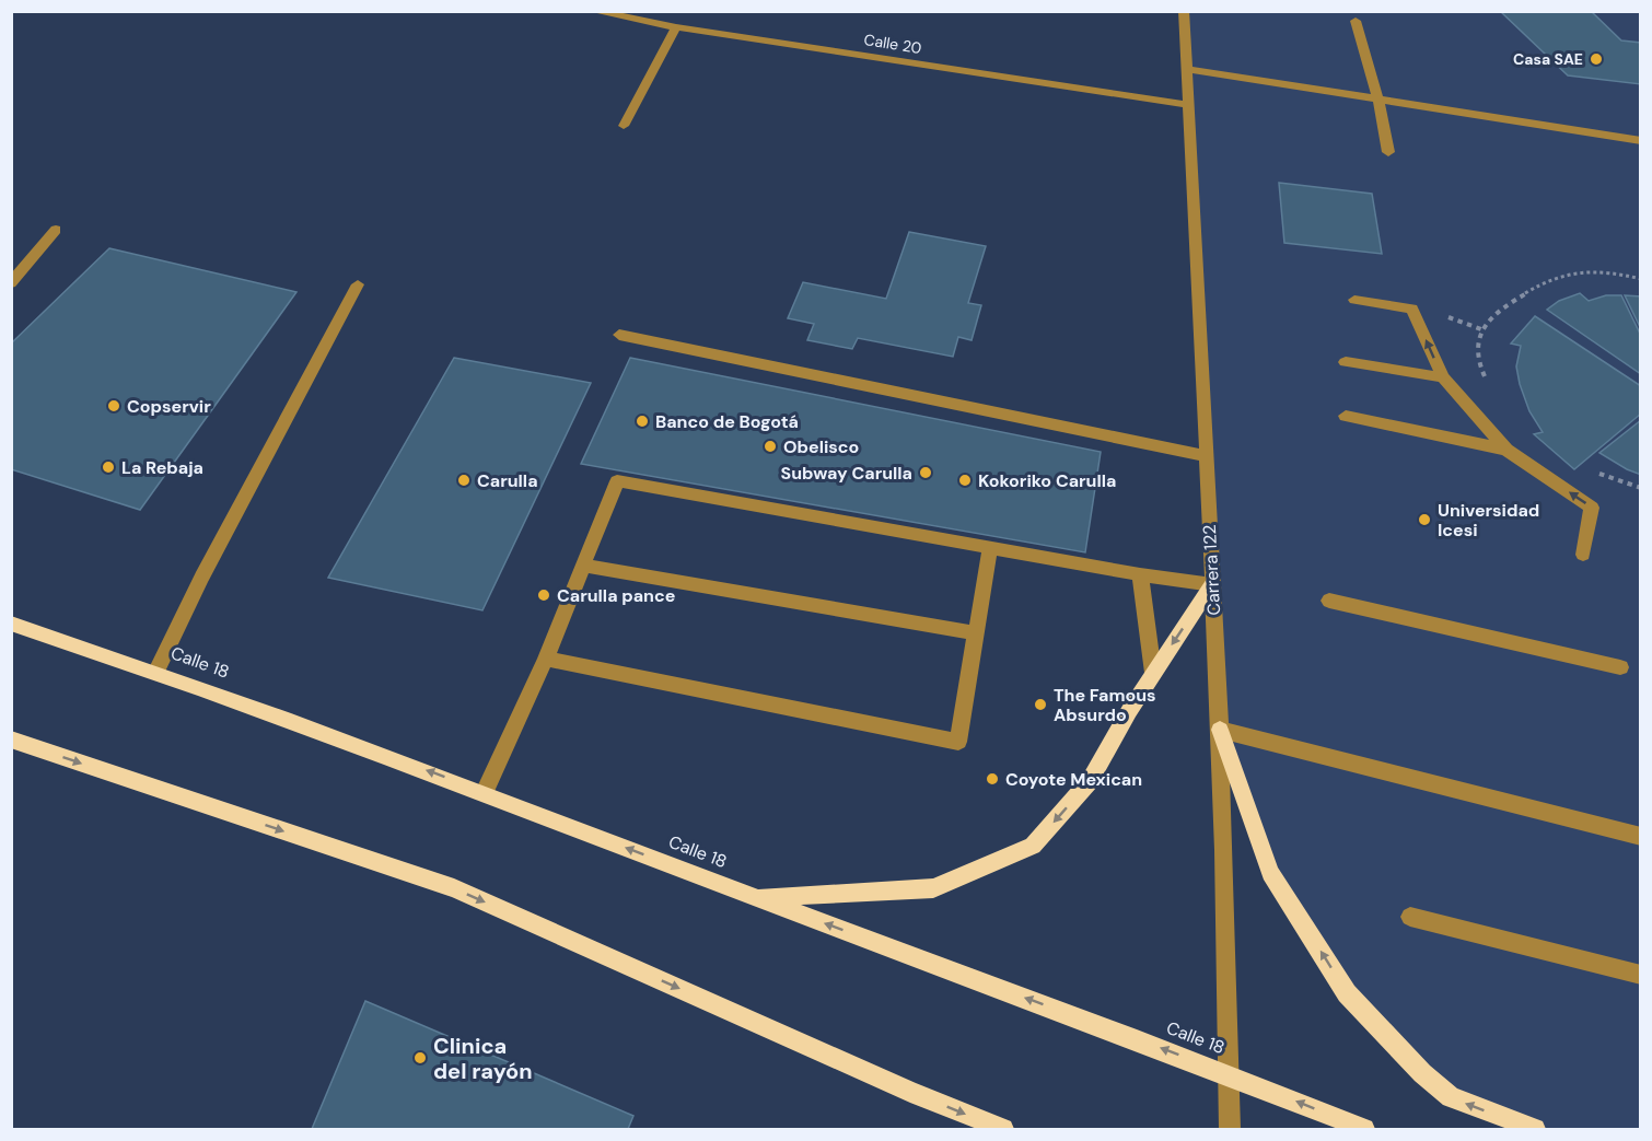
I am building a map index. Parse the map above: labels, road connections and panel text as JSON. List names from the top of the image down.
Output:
{
  "streets": {
    "main road": ["Calle 18"],
    "street": ["Calle 20", "Carrera 122"]
  },
  "crossings": [
    ["Calle 20", "Carrera 122"],
    ["Carrera 122", "Calle 18"]
  ],
  "places": [
    "Casa SAE",
    "Copservir",
    "Banco de Bogotá",
    "Obelisco",
    "La Rebaja",
    "Subway Carulla",
    "Carulla",
    "Kokoriko Carulla",
    "Universidad Icesi",
    "Carulla pance",
    "The Famous Absurdo",
    "Coyote Mexican",
    "Clinica del rayón"
  ]
}
